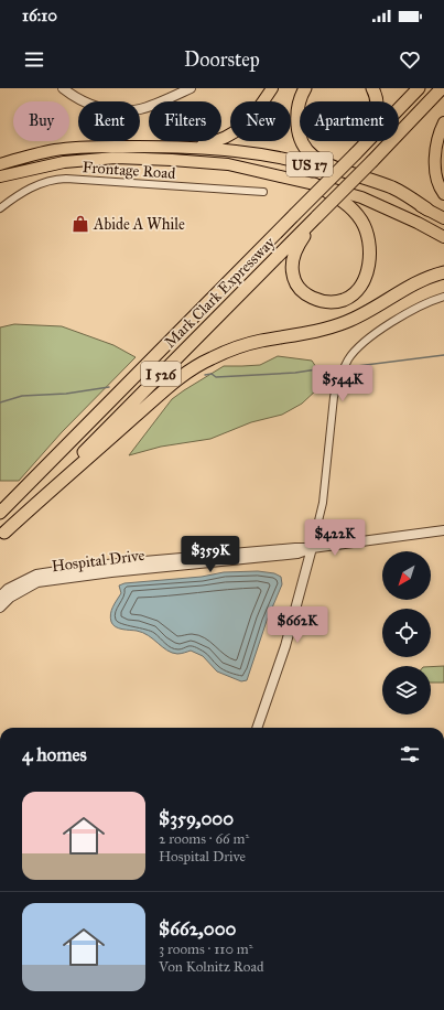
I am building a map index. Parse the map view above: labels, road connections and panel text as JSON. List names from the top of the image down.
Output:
{
  "streets": {
    "highway": ["US 17", "Mark Clark Expressway", "I 526"],
    "street": ["Frontage Road", "Hospital Drive"]
  },
  "places": {
    "shop": ["Abide A While"]
  },
  "north": "bottom left",
  "page": {
    "status": "16:10",
    "header": "Doorstep",
    "chip": [
      "Buy",
      "Rent",
      "Filters",
      "New",
      "Apartment"
    ],
    "price": [
      "$544K",
      "$422K",
      "$359K",
      "$662K"
    ],
    "heading": "4 homes",
    "list": [
      {
        "name": "$359,000",
        "note": "2 rooms · 66 m² · Hospital Drive"
      },
      {
        "name": "$662,000",
        "note": "3 rooms · 110 m² · Von Kolnitz Road"
      }
    ]
  }
}
